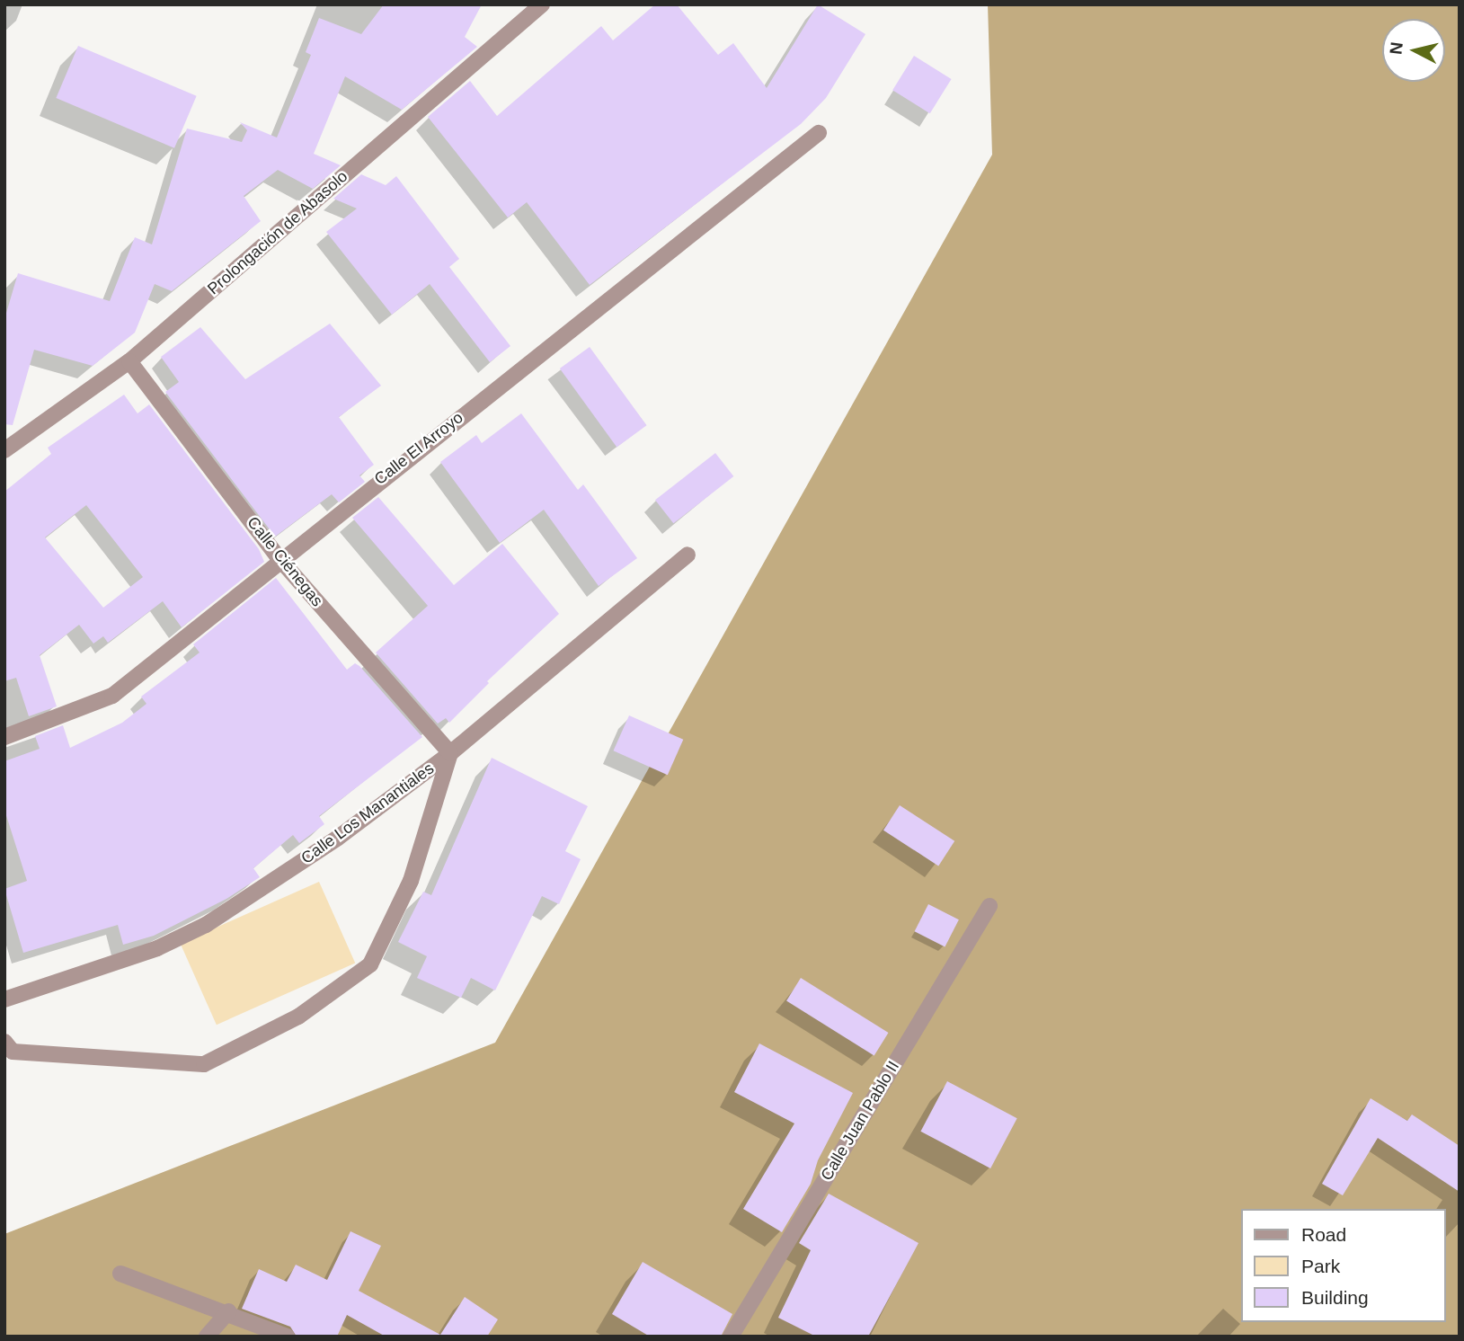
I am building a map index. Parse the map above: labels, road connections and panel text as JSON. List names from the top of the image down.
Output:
{
  "streets": {
    "street": [
      "Prolongación de Abasolo",
      "Calle El Arroyo",
      "Calle Ciénegas",
      "Calle Los Manantiales",
      "Calle Juan Pablo II"
    ]
  },
  "crossings": [
    ["Prolongación de Abasolo", "Calle Ciénegas"],
    ["Calle El Arroyo", "Calle Ciénegas"],
    ["Calle Ciénegas", "Calle Los Manantiales"]
  ],
  "legend": ["Road", "Park", "Building"],
  "north": "left"
}
